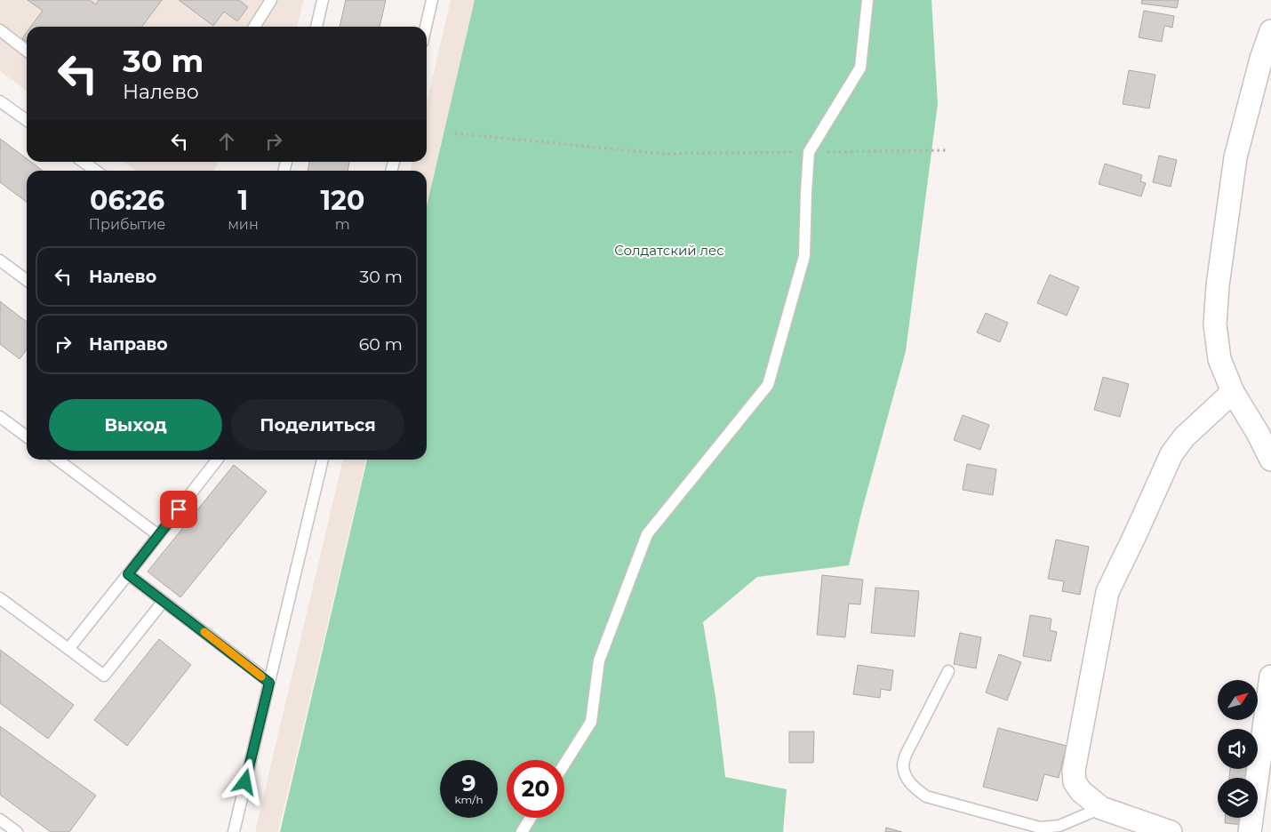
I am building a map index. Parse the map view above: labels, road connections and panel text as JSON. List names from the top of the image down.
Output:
{
  "parks": ["Солдатский лес"],
  "north": "top right",
  "page": {
    "turn": ["30 m", "Налево"],
    "eta": [
      "06:26",
      "Прибытие",
      "1",
      "мин",
      "120",
      "m"
    ],
    "list": [
      {
        "name": "Налево",
        "value": "30 m"
      },
      {
        "name": "Направо",
        "value": "60 m"
      }
    ],
    "buttons": ["Выход", "Поделиться"],
    "speed": "9 km/h",
    "limit": "20"
  }
}
